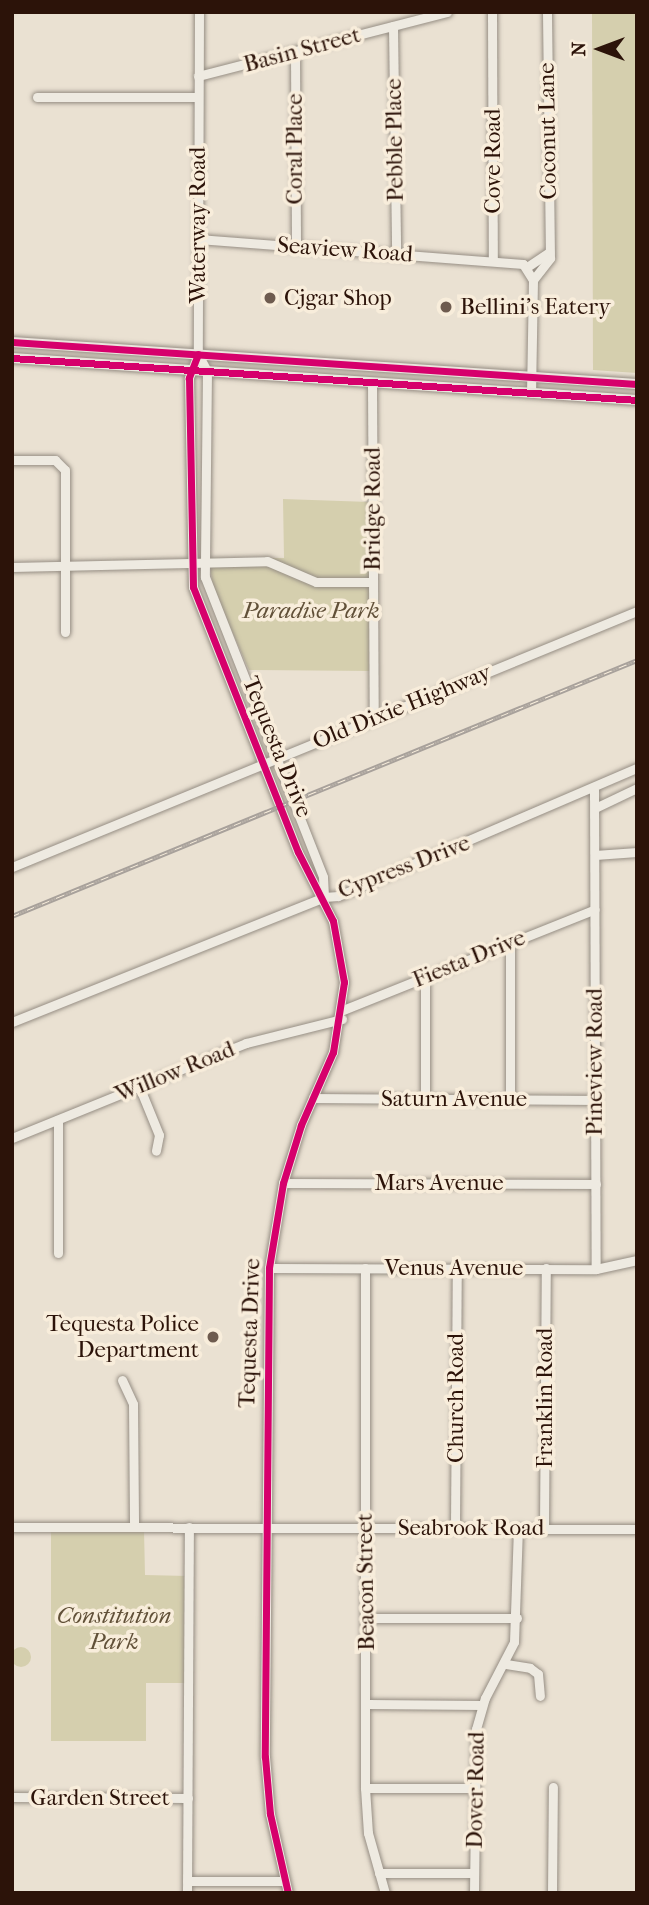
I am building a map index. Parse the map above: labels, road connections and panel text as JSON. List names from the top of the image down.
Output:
{
  "streets": {
    "street": [
      "Basin Street",
      "Coconut Lane",
      "Pebble Place",
      "Coral Place",
      "Cove Road",
      "Waterway Road",
      "Seaview Road",
      "Bridge Road",
      "Old Dixie Highway",
      "Tequesta Drive",
      "Cypress Drive",
      "Fiesta Drive",
      "Pineview Road",
      "Willow Road",
      "Saturn Avenue",
      "Mars Avenue",
      "Venus Avenue",
      "Church Road",
      "Franklin Road",
      "Seabrook Road",
      "Beacon Street",
      "Dover Road",
      "Garden Street"
    ]
  },
  "crossings": [
    ["Basin Street", "Pebble Place"],
    ["Basin Street", "Coral Place"],
    ["Basin Street", "Waterway Road"],
    ["Pebble Place", "Seaview Road"],
    ["Coral Place", "Seaview Road"],
    ["Cove Road", "Seaview Road"],
    ["Waterway Road", "Seaview Road"],
    ["Waterway Road", "Tequesta Drive"],
    ["Bridge Road", "Old Dixie Highway"],
    ["Old Dixie Highway", "Tequesta Drive"],
    ["Tequesta Drive", "Cypress Drive"],
    ["Tequesta Drive", "Fiesta Drive"],
    ["Tequesta Drive", "Willow Road"],
    ["Tequesta Drive", "Saturn Avenue"],
    ["Tequesta Drive", "Mars Avenue"],
    ["Tequesta Drive", "Venus Avenue"],
    ["Tequesta Drive", "Seabrook Road"],
    ["Cypress Drive", "Pineview Road"],
    ["Fiesta Drive", "Pineview Road"],
    ["Fiesta Drive", "Willow Road"],
    ["Pineview Road", "Saturn Avenue"],
    ["Pineview Road", "Mars Avenue"],
    ["Pineview Road", "Venus Avenue"],
    ["Venus Avenue", "Church Road"],
    ["Venus Avenue", "Franklin Road"],
    ["Venus Avenue", "Beacon Street"],
    ["Church Road", "Seabrook Road"],
    ["Franklin Road", "Seabrook Road"],
    ["Seabrook Road", "Beacon Street"],
    ["Seabrook Road", "Dover Road"]
  ],
  "parks": ["Paradise Park", "Constitution Park"],
  "places": ["Cjgar Shop", "Bellini's Eatery", "Tequesta Police Department"],
  "north": "left"
}
